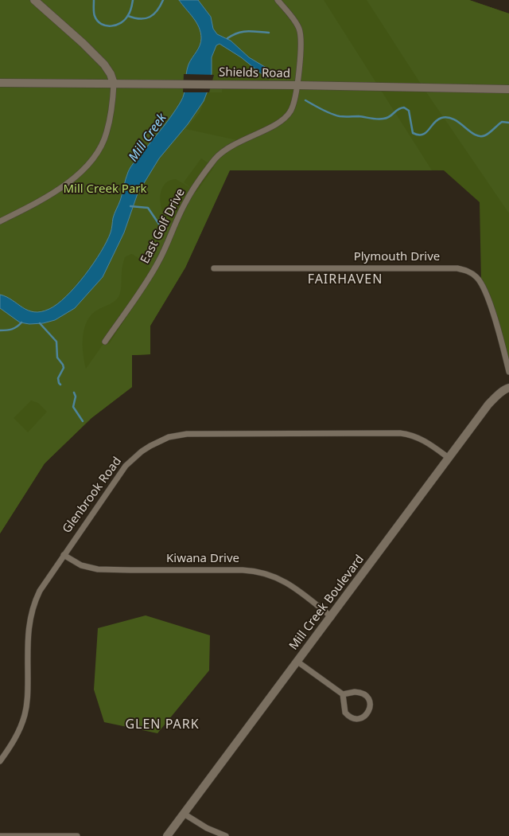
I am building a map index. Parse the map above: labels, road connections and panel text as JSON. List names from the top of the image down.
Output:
{
  "streets": {
    "street": [
      "Shields Road",
      "East Golf Drive",
      "Plymouth Drive",
      "Glenbrook Road",
      "Kiwana Drive",
      "Mill Creek Boulevard"
    ]
  },
  "crossings": [
    ["Shields Road", "East Golf Drive"],
    ["Glenbrook Road", "Kiwana Drive"],
    ["Glenbrook Road", "Mill Creek Boulevard"],
    ["Kiwana Drive", "Mill Creek Boulevard"]
  ],
  "districts": ["FAIRHAVEN", "GLEN PARK"],
  "water": ["Mill Creek"],
  "parks": ["Mill Creek Park"]
}
